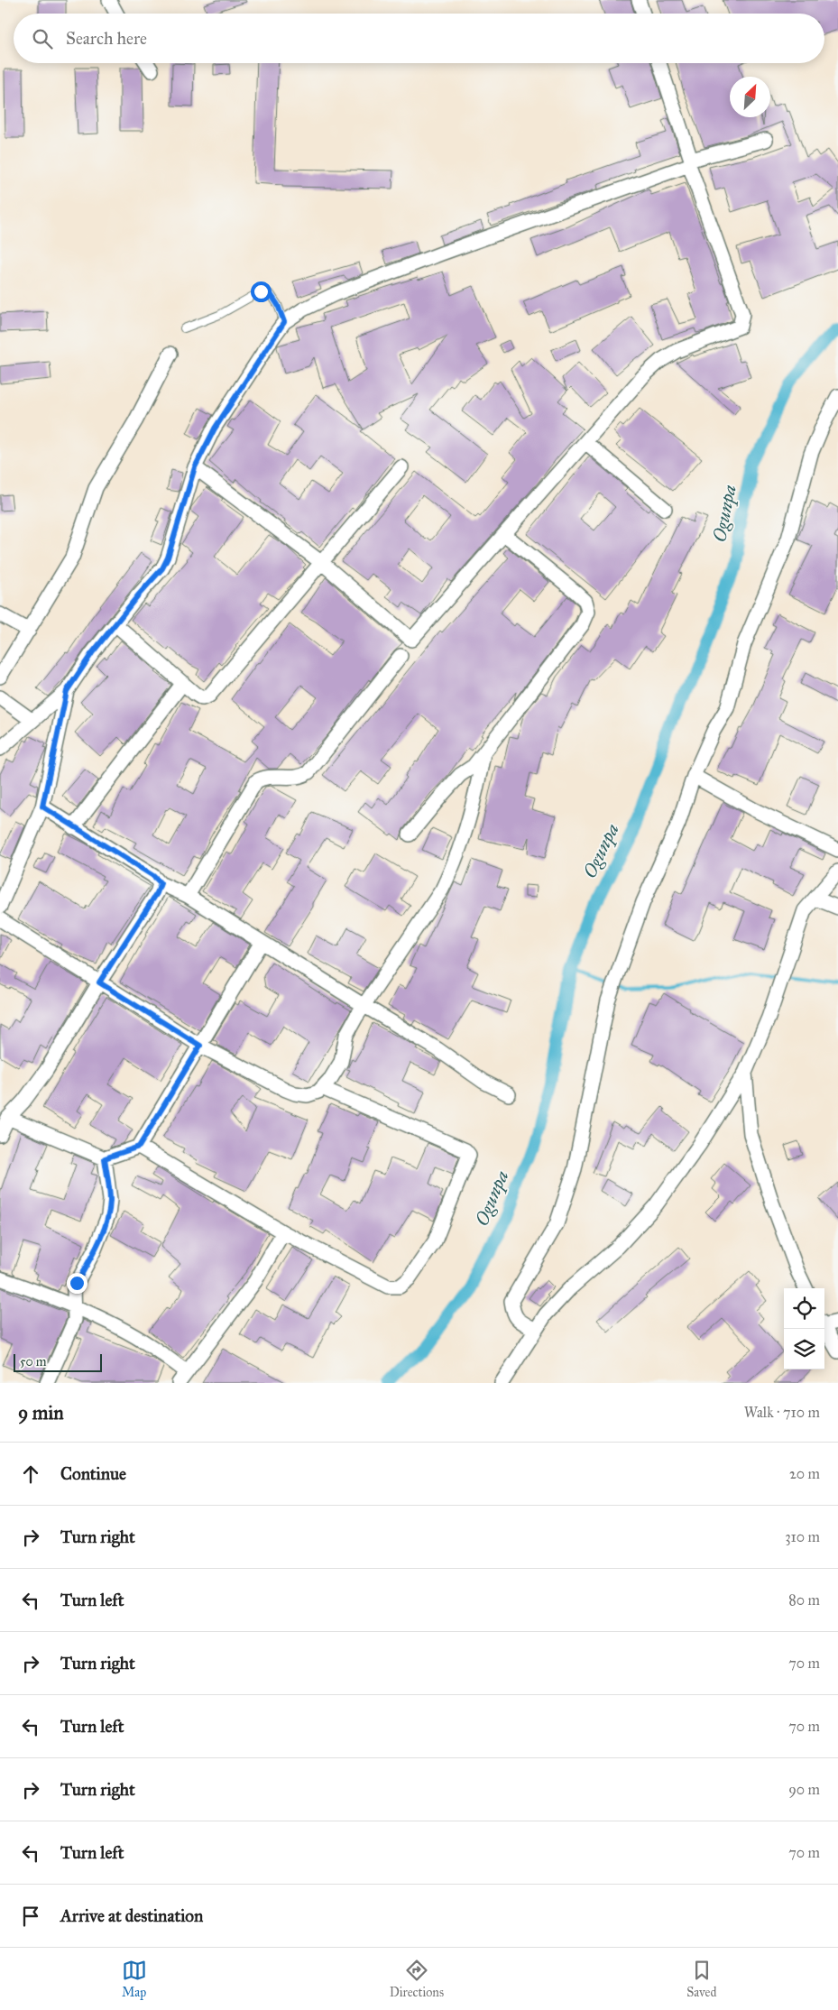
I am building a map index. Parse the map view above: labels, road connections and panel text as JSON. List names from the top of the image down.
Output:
{
  "water": ["Ogunpa"],
  "scale_bar": "50 m",
  "north": "top right",
  "page": {
    "search": "Search here",
    "scale": "50 m",
    "heading": ["9 min", "Walk · 710 m"],
    "list": [
      ["Continue", "20 m"],
      ["Turn right", "310 m"],
      ["Turn left", "80 m"],
      ["Turn right", "70 m"],
      ["Turn left", "70 m"],
      ["Turn right", "90 m"],
      ["Turn left", "70 m"],
      "Arrive at destination"
    ],
    "nav": ["Map", "Directions", "Saved"]
  }
}
